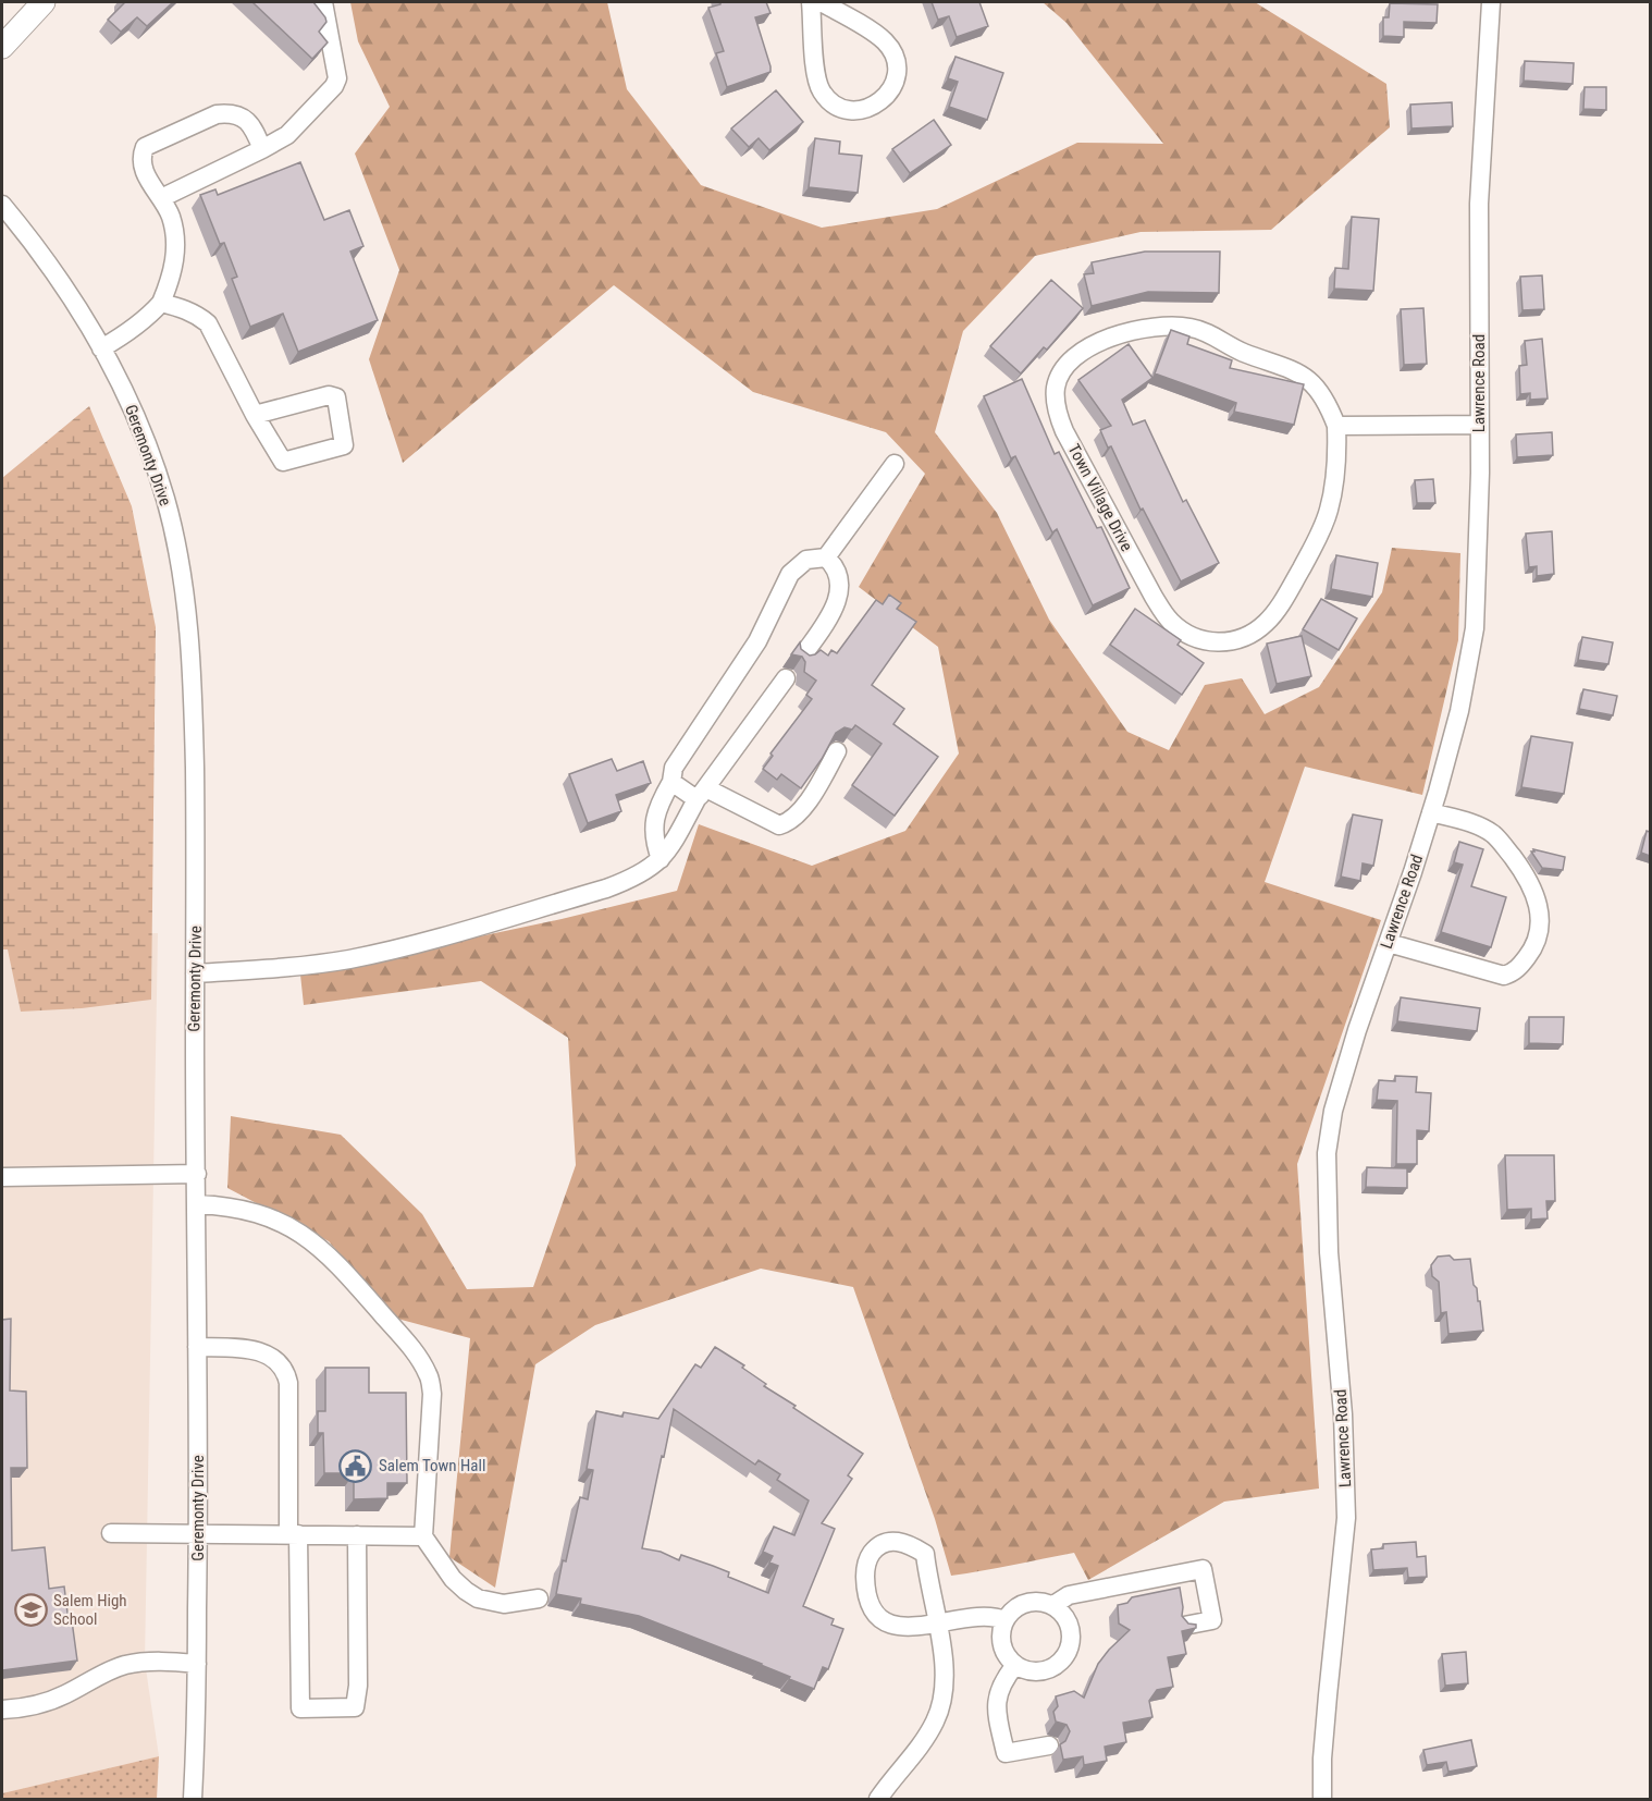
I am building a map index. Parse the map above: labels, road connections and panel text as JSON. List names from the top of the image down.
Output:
{
  "streets": {
    "street": ["Lawrence Road", "Geremonty Drive", "Town Village Drive"]
  },
  "places": {
    "public building": ["Salem Town Hall"],
    "school or university": ["Salem High School"]
  }
}
